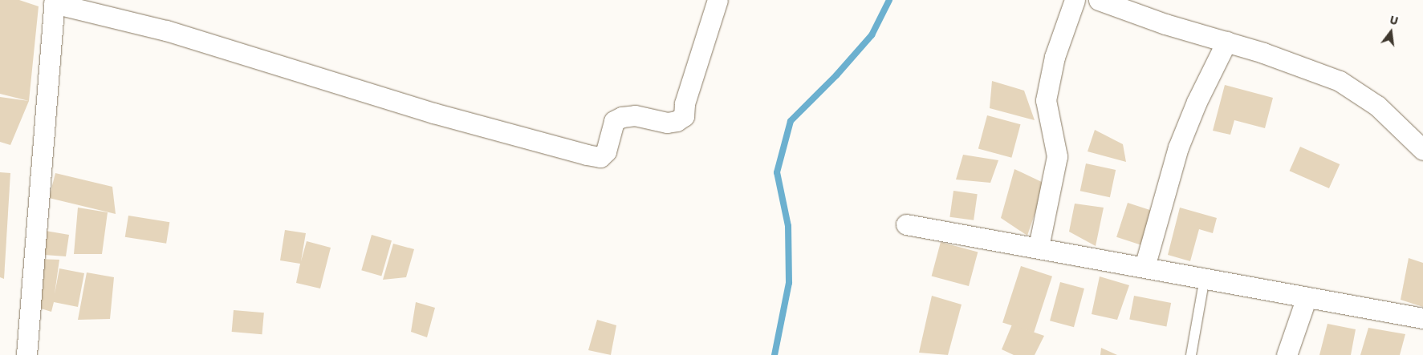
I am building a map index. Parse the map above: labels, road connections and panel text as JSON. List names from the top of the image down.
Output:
{
  "north": "top"
}
